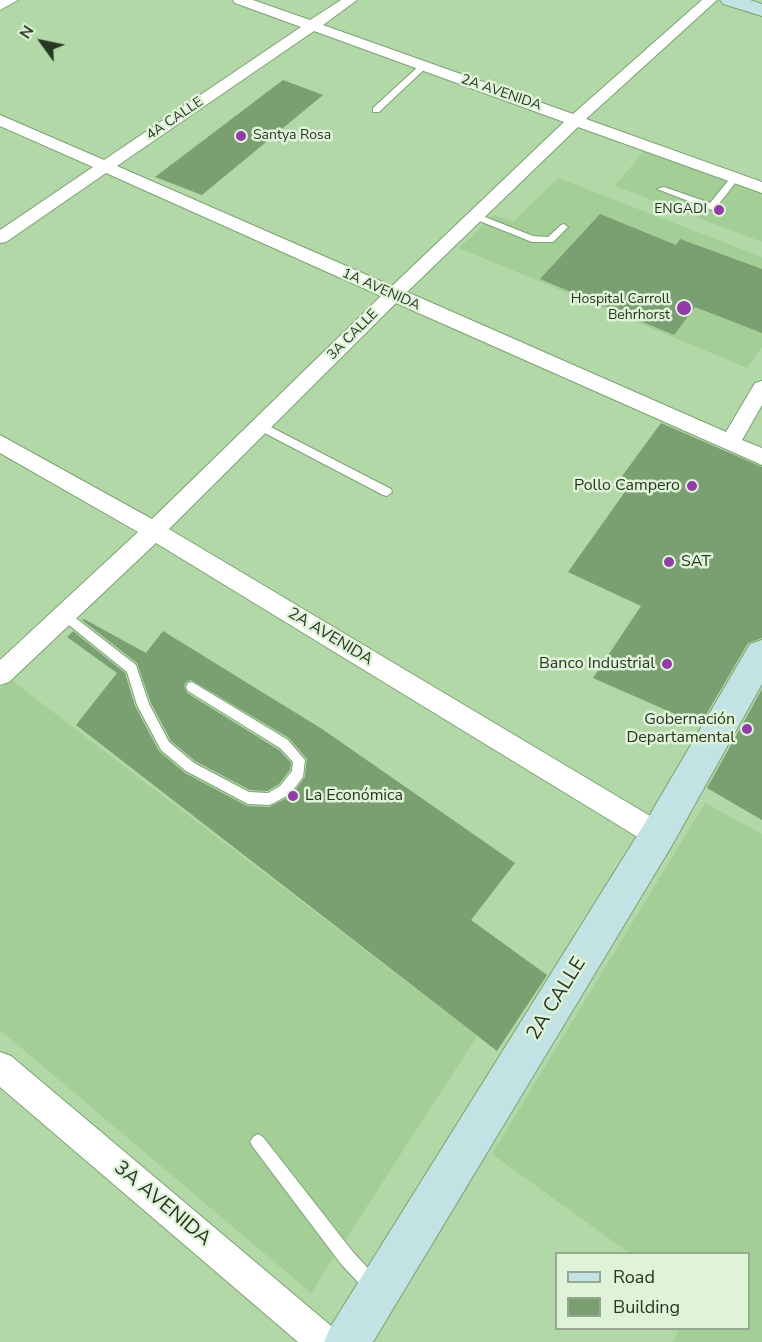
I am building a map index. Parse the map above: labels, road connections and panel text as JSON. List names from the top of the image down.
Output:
{
  "streets": {
    "main road": ["2A CALLE"],
    "street": [
      "2A AVENIDA",
      "4A CALLE",
      "1A AVENIDA",
      "3A CALLE",
      "3A AVENIDA"
    ]
  },
  "crossings": [
    ["2A AVENIDA", "4A CALLE"],
    ["2A AVENIDA", "3A CALLE"],
    ["2A AVENIDA", "2A CALLE"],
    ["4A CALLE", "1A AVENIDA"],
    ["1A AVENIDA", "3A CALLE"]
  ],
  "places": [
    "Santya Rosa",
    "ENGADI",
    "Hospital Carroll Behrhorst",
    "Pollo Campero",
    "SAT",
    "Banco Industrial",
    "Gobernación Departamental",
    "La Económica"
  ],
  "legend": ["Road", "Building"],
  "north": "top left"
}
